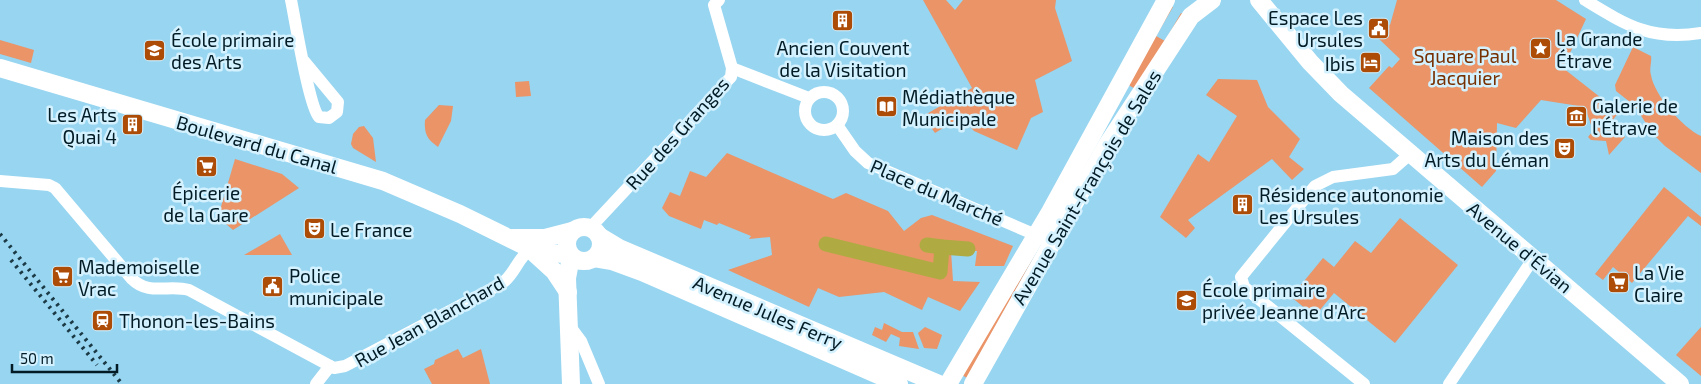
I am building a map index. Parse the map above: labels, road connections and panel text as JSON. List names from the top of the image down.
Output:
{
  "streets": {
    "street": [
      "Rue des Granges",
      "Boulevard du Canal",
      "Avenue Saint-François de Sales",
      "Place du Marché",
      "Avenue d'Évian",
      "Avenue Jules Ferry",
      "Rue Jean Blanchard"
    ]
  },
  "crossings": [
    ["Rue des Granges", "Boulevard du Canal"],
    ["Rue des Granges", "Avenue Jules Ferry"],
    ["Boulevard du Canal", "Avenue Jules Ferry"],
    ["Boulevard du Canal", "Rue Jean Blanchard"],
    ["Avenue Saint-François de Sales", "Place du Marché"]
  ],
  "parks": ["Square Paul Jacquier"],
  "places": {
    "building": ["Ancien Couvent de la Visitation", "Les Arts Quai 4", "Résidence autonomie Les Ursules"],
    "public building": ["Espace Les Ursules", "Police municipale"],
    "place": ["La Grande Étrave"],
    "school or university": ["École primaire des Arts", "École primaire privée Jeanne d'Arc"],
    "hotel": ["Ibis"],
    "library": ["Médiathèque Municipale"],
    "museum": ["Galerie de l'Étrave"],
    "theatre": ["Maison des Arts du Léman", "Le France"],
    "supermarket": ["Épicerie de la Gare", "Mademoiselle Vrac", "La Vie Claire"],
    "station": ["Thonon-les-Bains"]
  },
  "scale_bar": "50 m"
}
